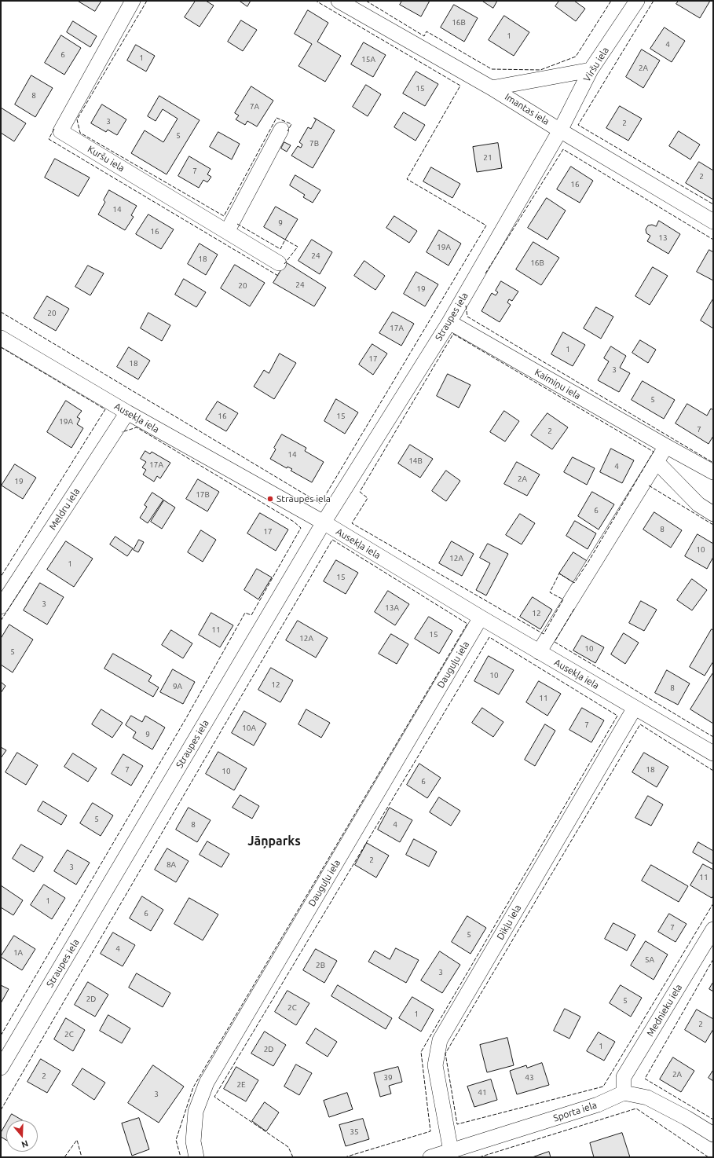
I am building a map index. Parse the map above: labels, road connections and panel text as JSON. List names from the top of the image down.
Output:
{
  "streets": {
    "street": [
      "Viršu iela",
      "Imantas iela",
      "Kuršu iela",
      "Straupes iela",
      "Kaimiņu iela",
      "Ausekļa iela",
      "Meldru iela",
      "Dauguļu iela",
      "Dikļu iela",
      "Mednieku iela",
      "Sporta iela"
    ]
  },
  "crossings": [
    ["Viršu iela", "Imantas iela"],
    ["Viršu iela", "Straupes iela"],
    ["Imantas iela", "Straupes iela"],
    ["Straupes iela", "Kaimiņu iela"],
    ["Straupes iela", "Ausekļa iela"],
    ["Ausekļa iela", "Meldru iela"],
    ["Ausekļa iela", "Dauguļu iela"],
    ["Ausekļa iela", "Dikļu iela"],
    ["Dikļu iela", "Sporta iela"],
    ["Mednieku iela", "Sporta iela"]
  ],
  "districts": ["Jāņparks"],
  "places": ["Straupes iela"],
  "house_numbers": [
    "16B",
    "1",
    "4",
    "6",
    "1",
    "15A",
    "2A",
    "15",
    "8",
    "7A",
    "3",
    "2",
    "5",
    "7B",
    "21",
    "7",
    "2",
    "16",
    "14",
    "9",
    "16",
    "13",
    "19A",
    "24",
    "18",
    "16B",
    "24",
    "20",
    "19",
    "20",
    "17A",
    "1",
    "17",
    "18",
    "3",
    "5",
    "16",
    "15",
    "19A",
    "7",
    "2",
    "14",
    "14B",
    "17A",
    "4",
    "2A",
    "19",
    "17B",
    "6",
    "8",
    "17",
    "10",
    "12A",
    "1",
    "15",
    "3",
    "13A",
    "12",
    "11",
    "15",
    "12A",
    "10",
    "5",
    "10",
    "12",
    "9A",
    "8",
    "11",
    "7",
    "10A",
    "9",
    "7",
    "18",
    "10",
    "6",
    "5",
    "8",
    "4",
    "2",
    "8A",
    "3",
    "11",
    "1",
    "6",
    "7",
    "5",
    "4",
    "1A",
    "5A",
    "2B",
    "3",
    "2D",
    "5",
    "2C",
    "1",
    "2",
    "2C",
    "1",
    "2D",
    "2A",
    "2",
    "39",
    "43",
    "2E",
    "41",
    "3",
    "35"
  ],
  "north": "bottom"
}
